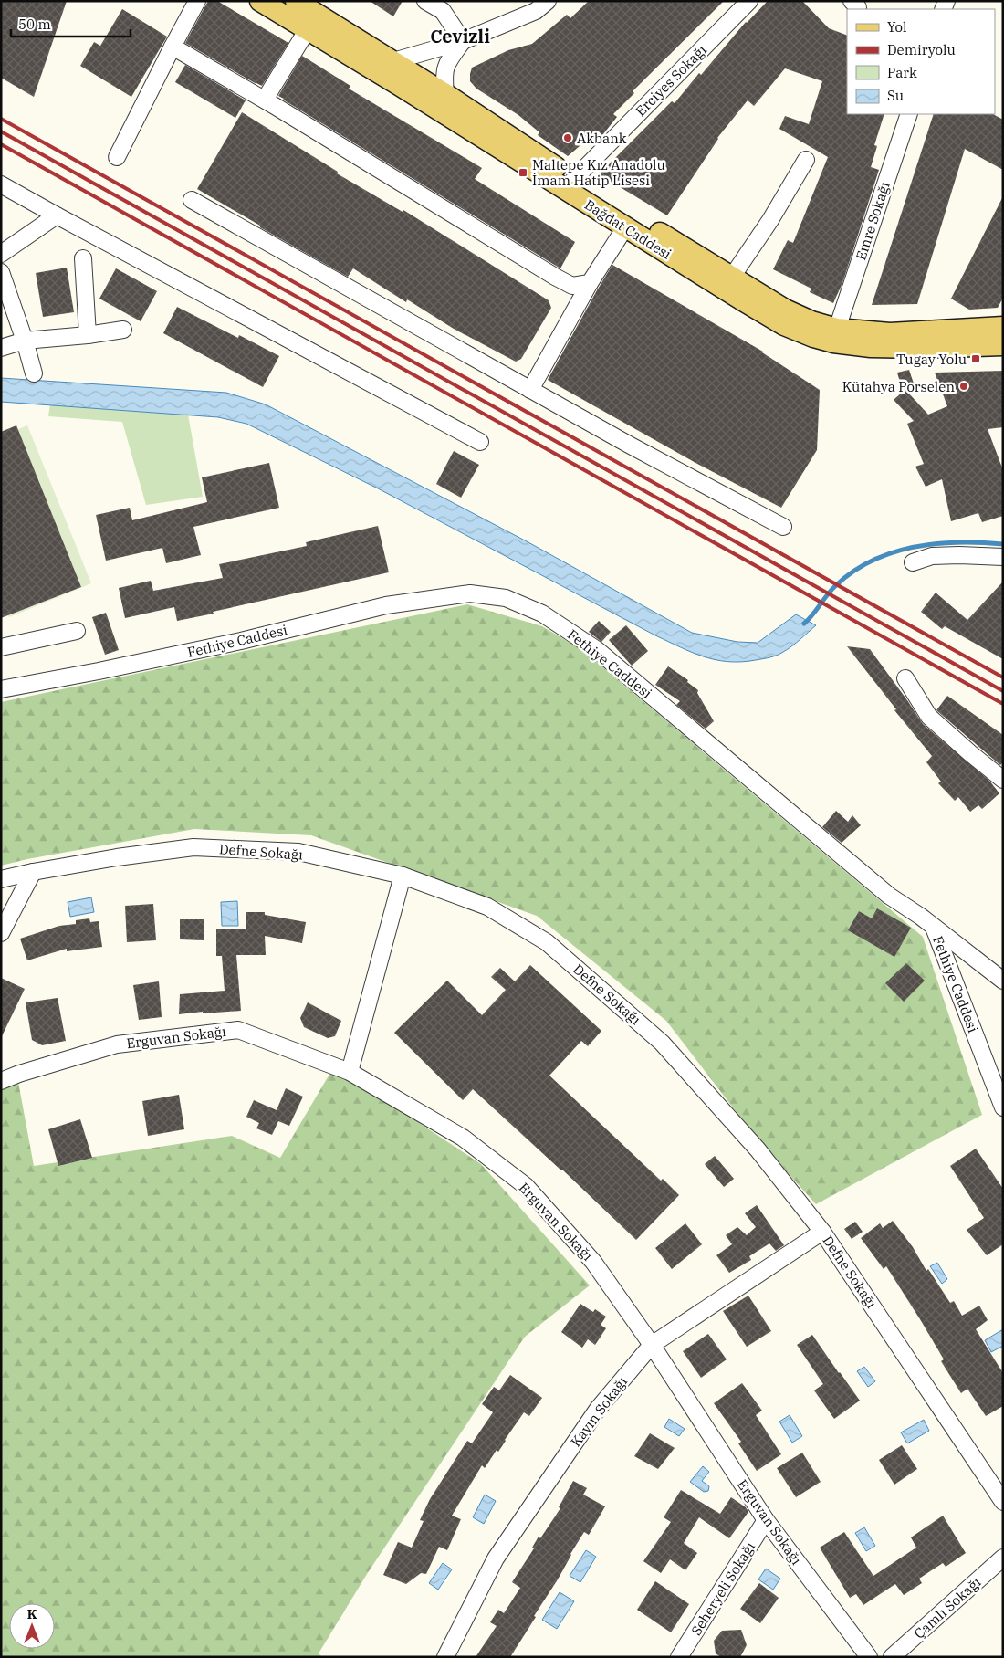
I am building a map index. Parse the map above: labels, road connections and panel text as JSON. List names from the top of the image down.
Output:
{
  "streets": {
    "main road": ["Bağdat Caddesi"],
    "street": [
      "Erciyes Sokağı",
      "Emre Sokağı",
      "Fethiye Caddesi",
      "Defne Sokağı",
      "Erguvan Sokağı",
      "Kayın Sokağı",
      "Seheryeli Sokağı",
      "Çamlı Sokağı"
    ]
  },
  "crossings": [
    ["Erciyes Sokağı", "Bağdat Caddesi"],
    ["Emre Sokağı", "Bağdat Caddesi"],
    ["Defne Sokağı", "Kayın Sokağı"],
    ["Erguvan Sokağı", "Kayın Sokağı"],
    ["Erguvan Sokağı", "Seheryeli Sokağı"]
  ],
  "districts": ["Cevizli"],
  "places": {
    "other": ["Akbank", "Kütahya Porselen"],
    "transit": ["Maltepe Kız Anadolu İmam Hatip Lisesi", "Tugay Yolu"]
  },
  "legend": [
    "Yol",
    "Demiryolu",
    "Park",
    "Su"
  ],
  "scale_bar": "50 m",
  "north": "top"
}
